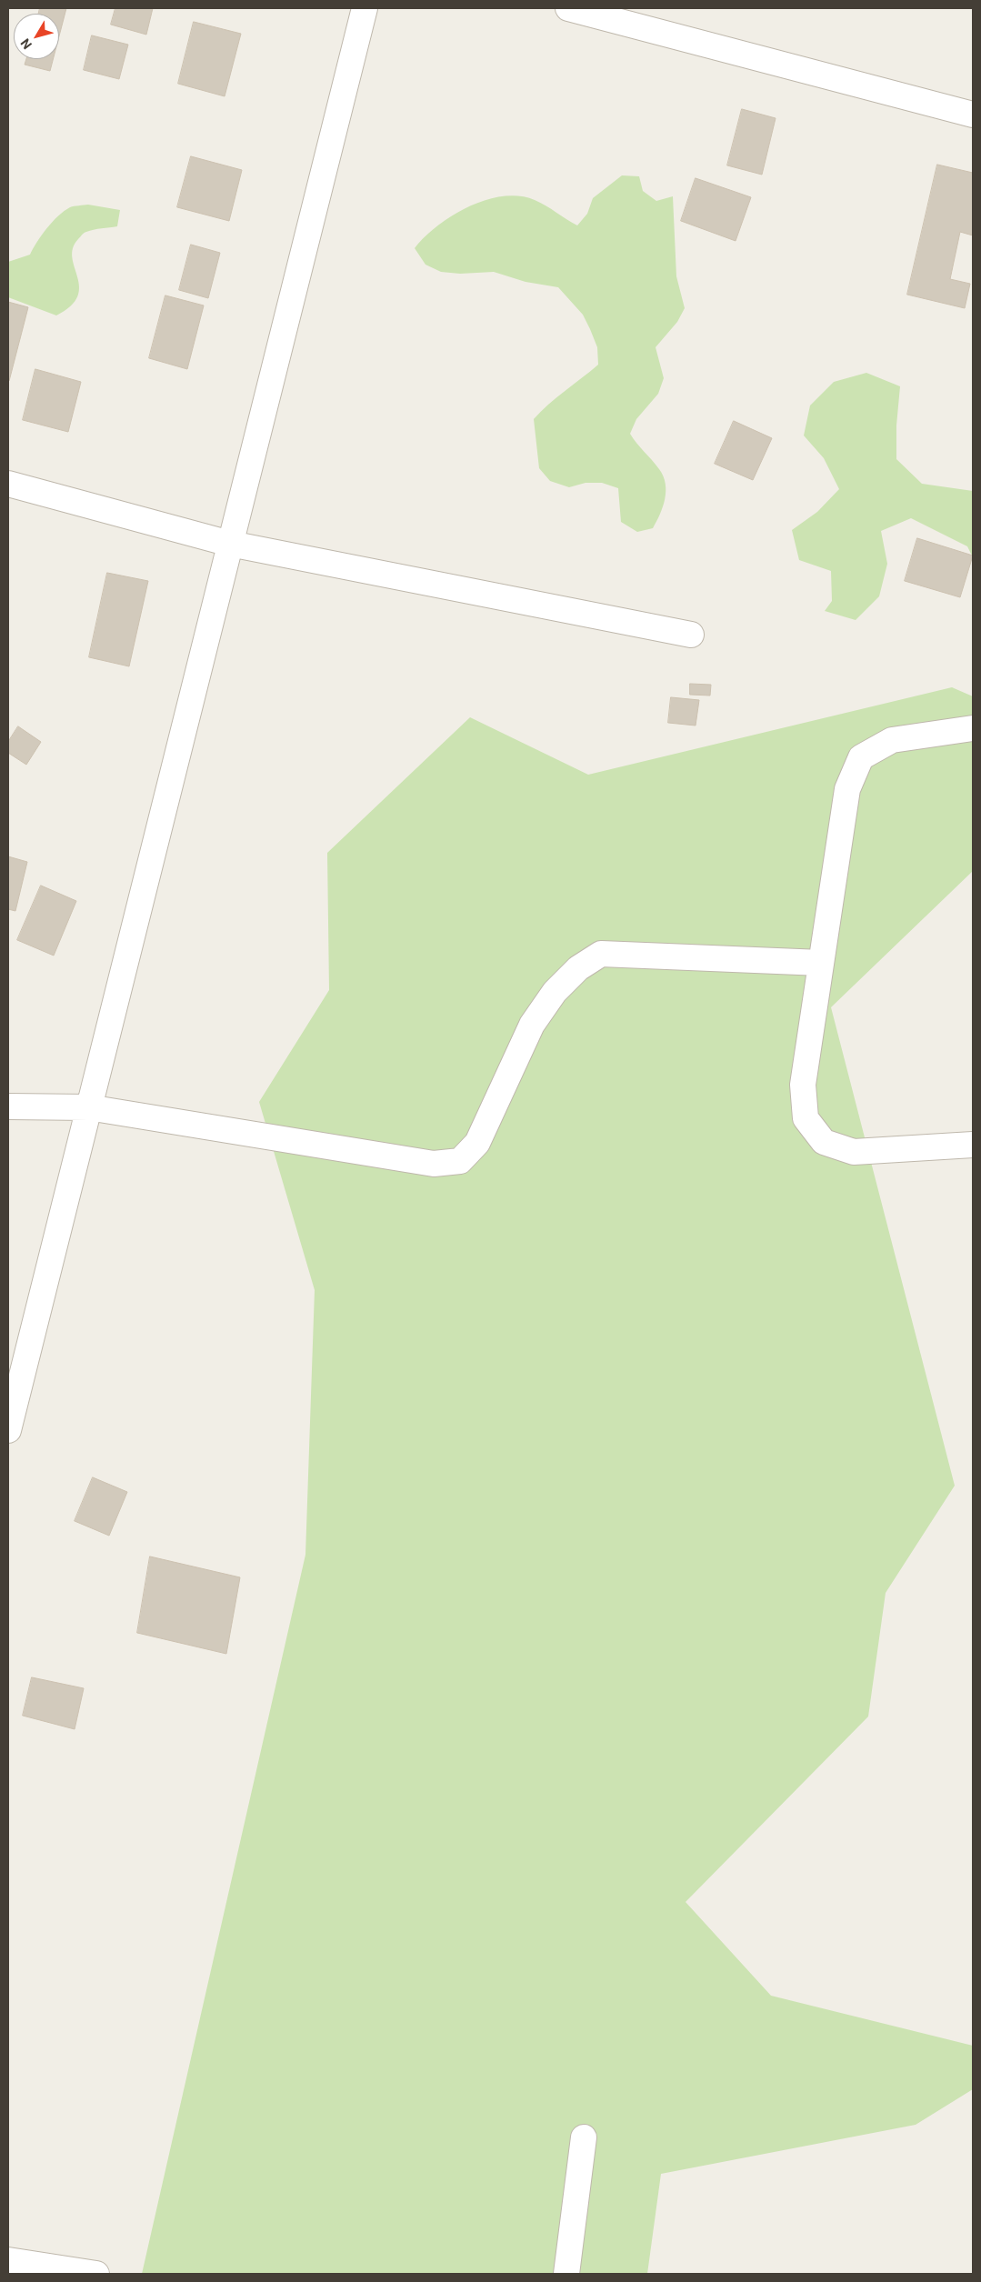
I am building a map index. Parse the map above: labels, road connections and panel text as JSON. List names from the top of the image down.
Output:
{
  "north": "bottom left"
}
